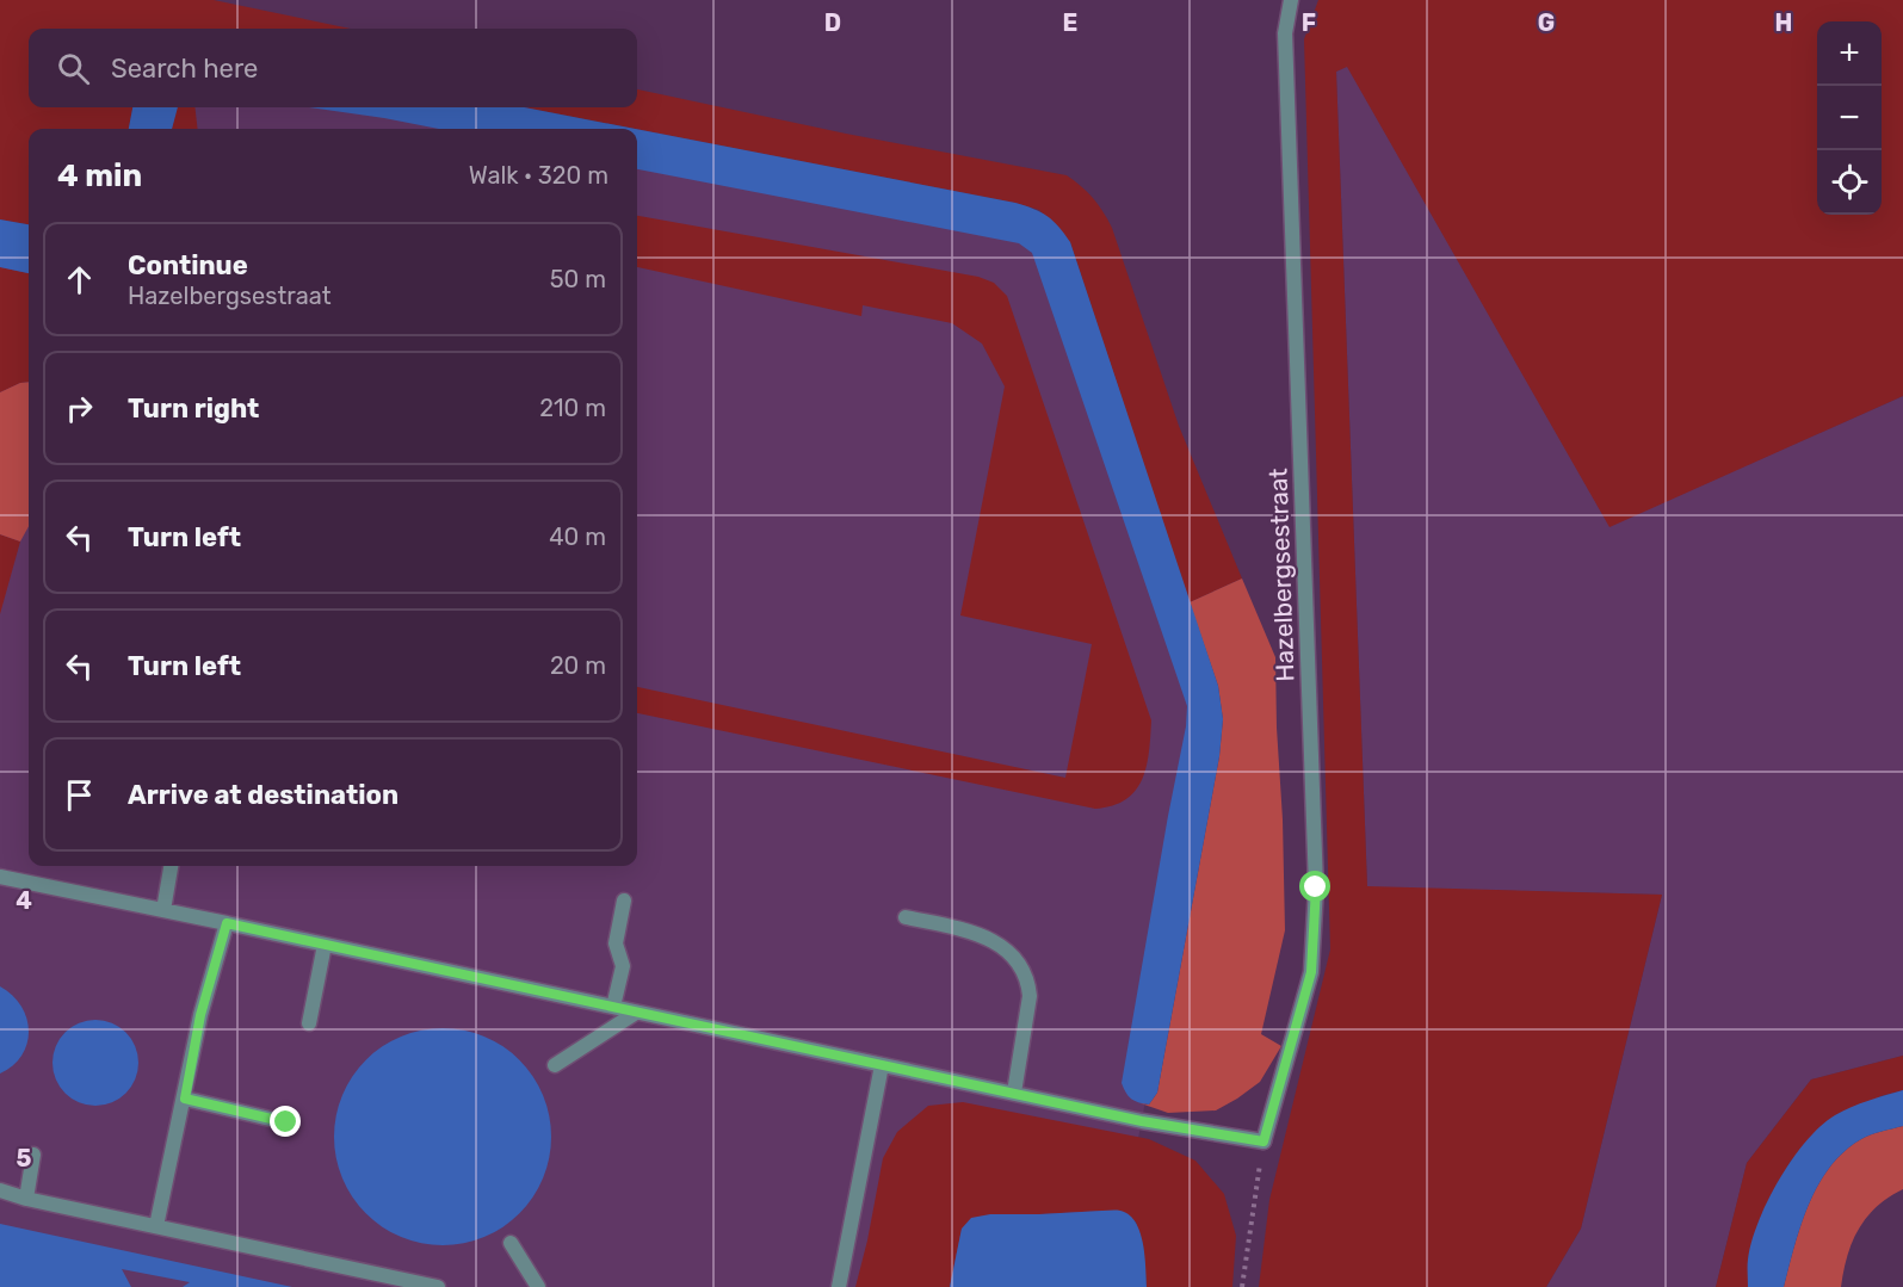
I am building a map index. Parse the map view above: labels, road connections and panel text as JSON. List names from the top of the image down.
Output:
{
  "streets": {
    "street": ["Hazelbergsestraat"]
  },
  "page": {
    "map_buttons": ["+", "−"],
    "search": "Search here",
    "heading": ["4 min", "Walk · 320 m"],
    "list": [
      ["Continue", "Hazelbergsestraat", "50 m"],
      ["Turn right", "210 m"],
      ["Turn left", "40 m"],
      ["Turn left", "20 m"],
      "Arrive at destination"
    ]
  },
  "grid": {
    "columns": [
      "D",
      "E",
      "F",
      "G",
      "H"
    ],
    "rows": ["4", "5"]
  }
}
